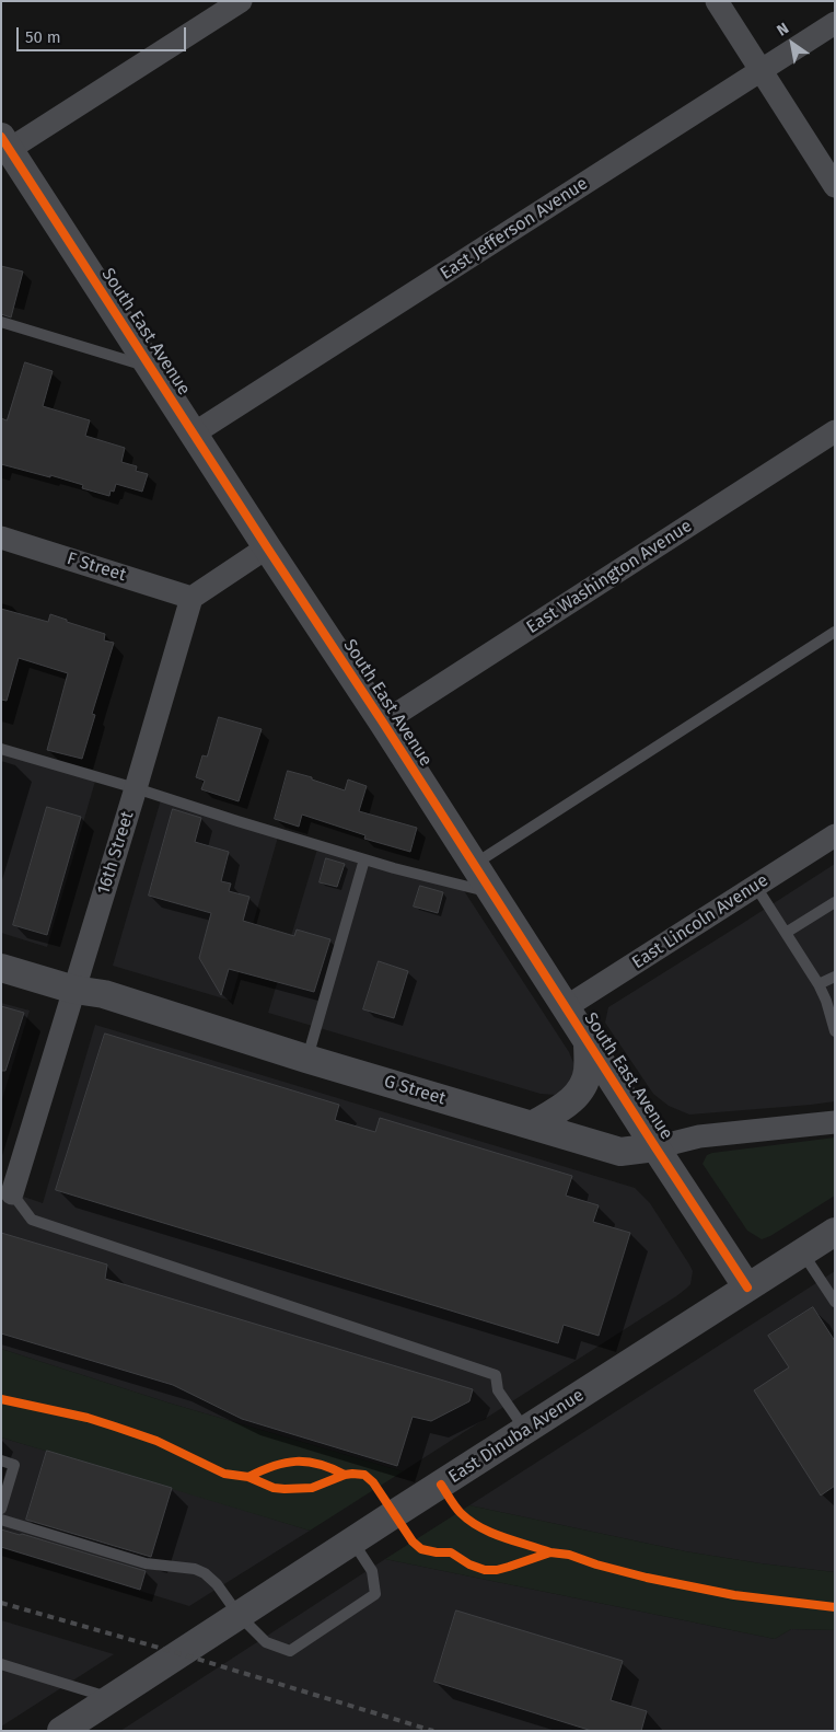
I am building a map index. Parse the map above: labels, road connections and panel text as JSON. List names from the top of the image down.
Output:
{
  "streets": {
    "street": [
      "East Jefferson Avenue",
      "South East Avenue",
      "F Street",
      "East Washington Avenue",
      "16th Street",
      "East Lincoln Avenue",
      "G Street",
      "East Dinuba Avenue"
    ]
  },
  "crossings": [
    ["East Jefferson Avenue", "South East Avenue"],
    ["South East Avenue", "East Washington Avenue"],
    ["South East Avenue", "East Lincoln Avenue"],
    ["South East Avenue", "G Street"],
    ["South East Avenue", "East Dinuba Avenue"],
    ["F Street", "16th Street"],
    ["16th Street", "G Street"]
  ],
  "scale_bar": "50 m",
  "north": "top left"
}
